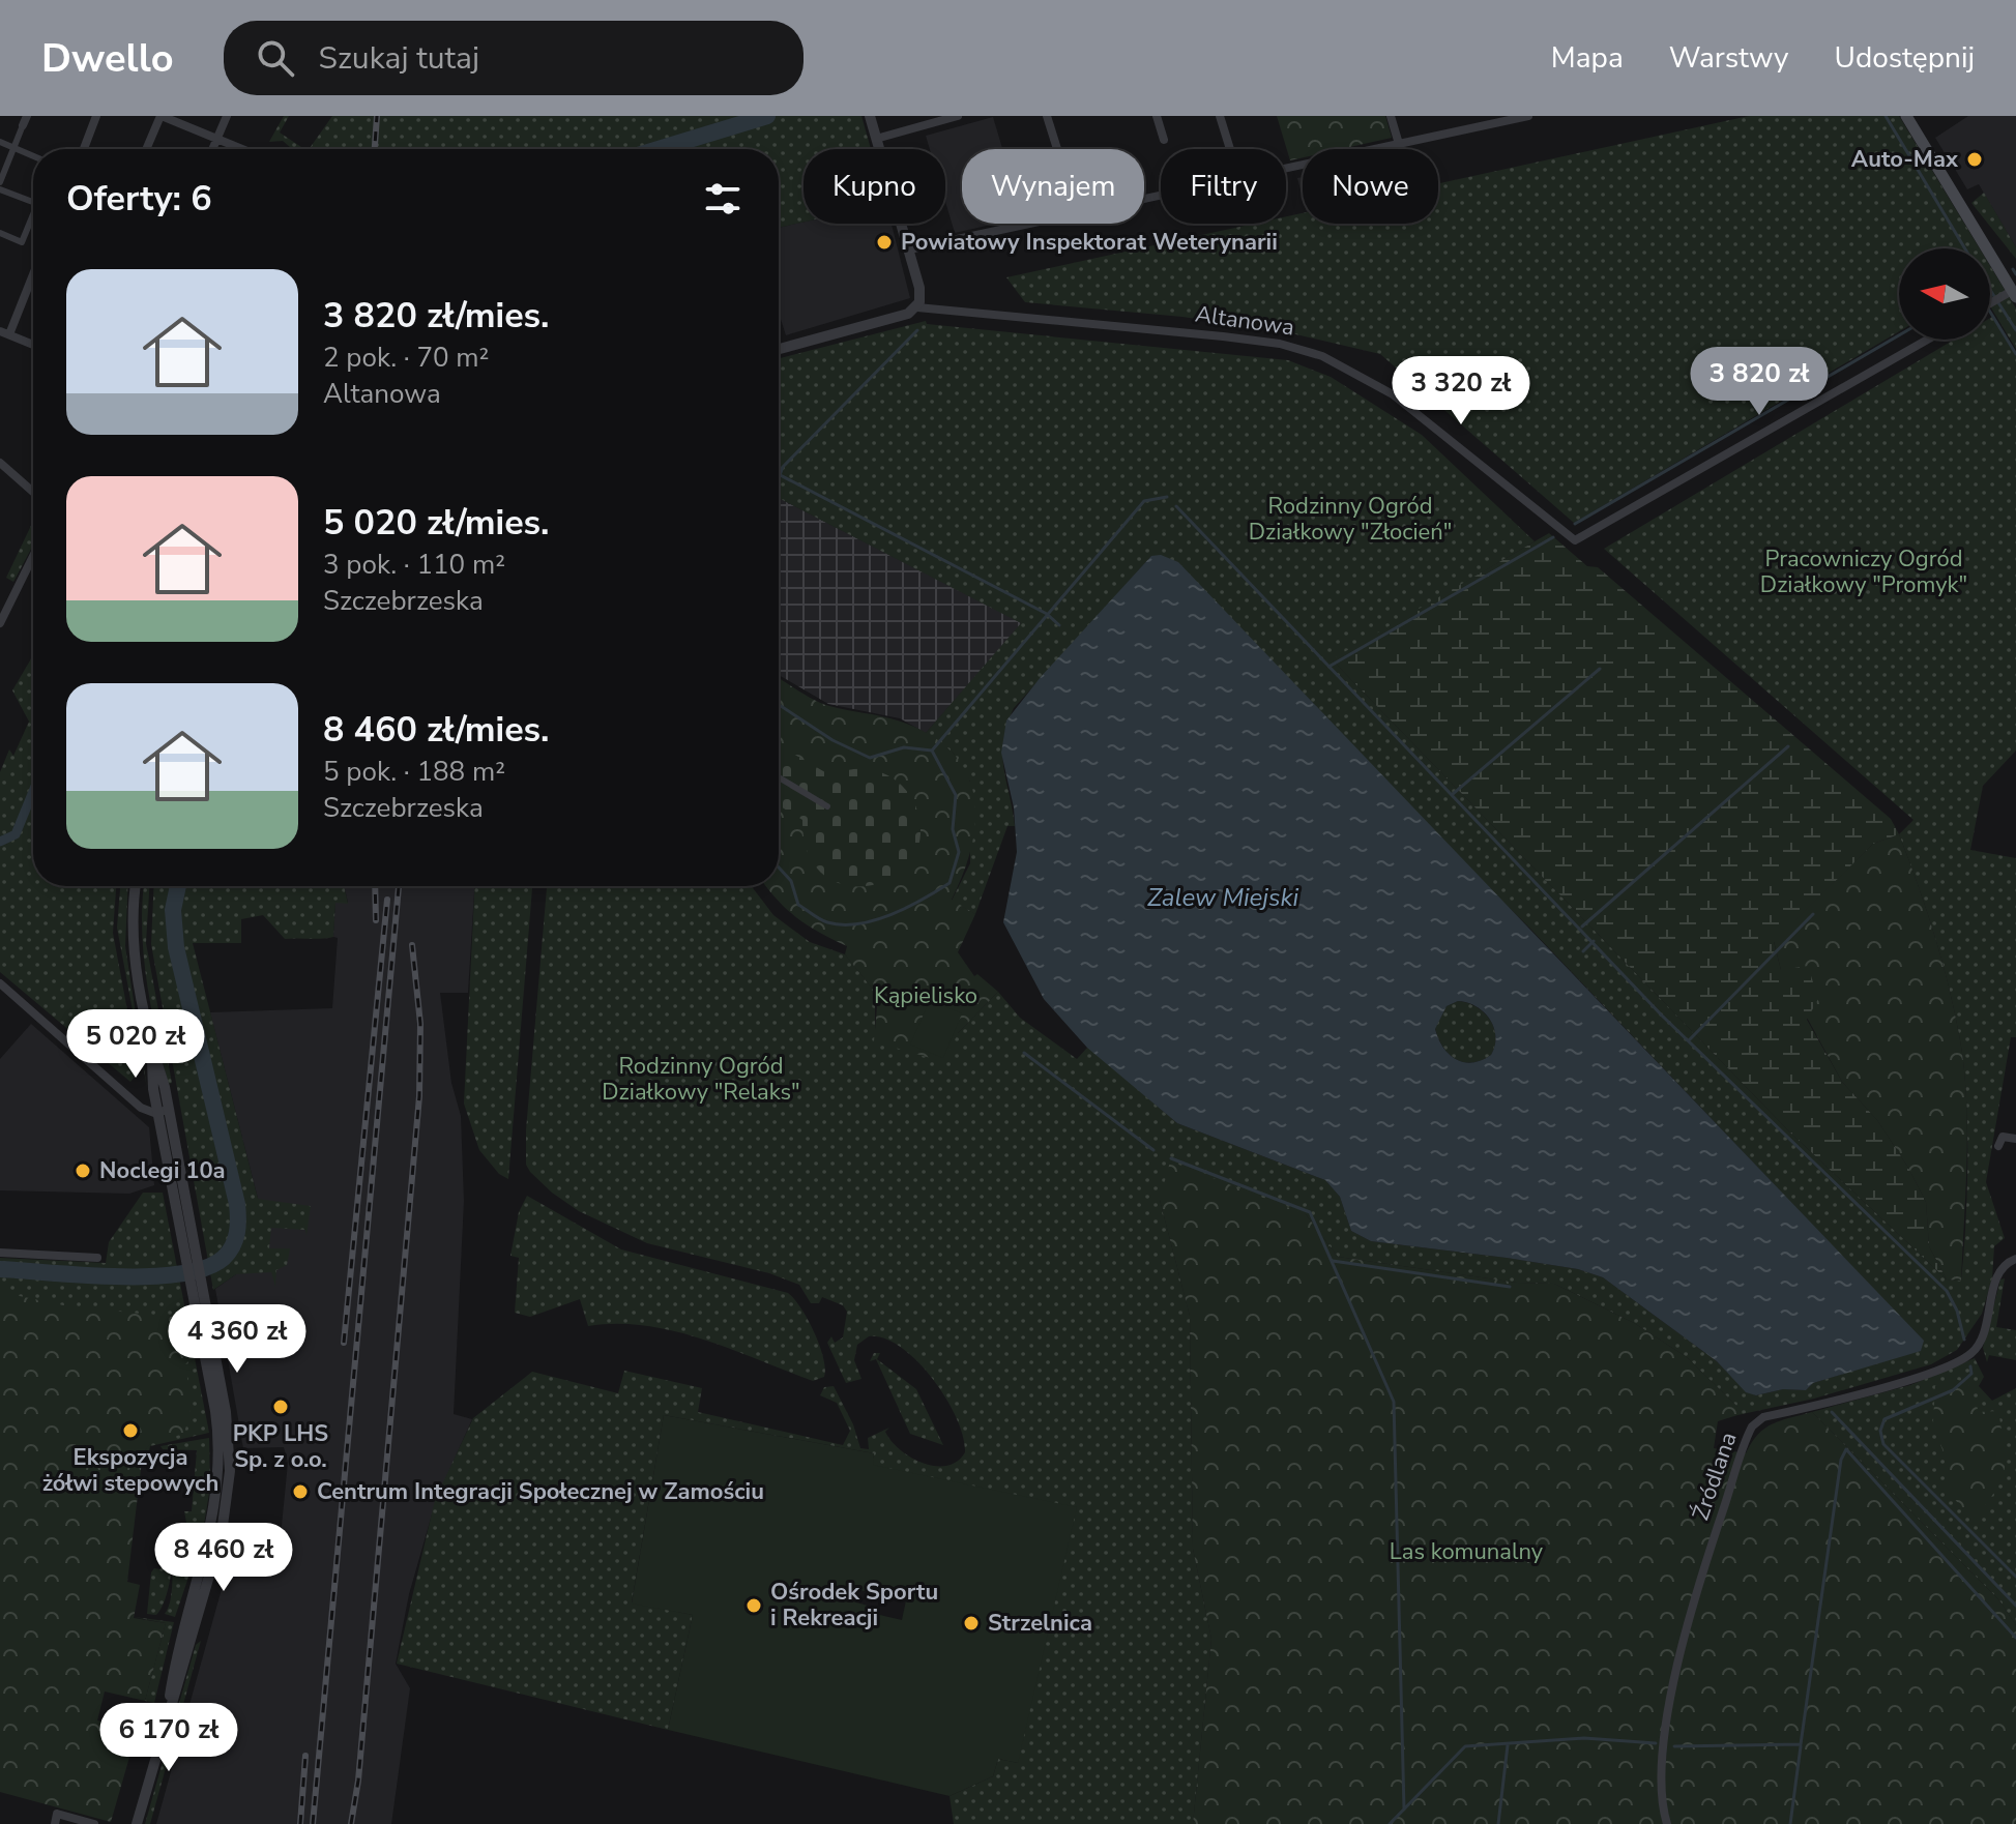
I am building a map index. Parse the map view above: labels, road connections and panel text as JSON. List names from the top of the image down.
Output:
{
  "streets": {
    "street": ["Altanowa", "Źródlana"]
  },
  "water": ["Zalew Miejski"],
  "parks": [
    "Rodzinny Ogród Działkowy \"Złocień\"",
    "Pracowniczy Ogród Działkowy \"Promyk\"",
    "Kąpielisko",
    "Rodzinny Ogród Działkowy \"Relaks\"",
    "Las komunalny"
  ],
  "places": [
    "Auto-Max",
    "Powiatowy Inspektorat Weterynarii",
    "Noclegi 10a",
    "PKP LHS Sp. z o.o.",
    "Ekspozycja żółwi stepowych",
    "Centrum Integracji Społecznej w Zamościu",
    "Ośrodek Sportu i Rekreacji",
    "Strzelnica"
  ],
  "north": "left",
  "page": {
    "header": "Dwello",
    "search": "Szukaj tutaj",
    "nav": ["Mapa", "Warstwy", "Udostępnij"],
    "chip": [
      "Kupno",
      "Wynajem",
      "Filtry",
      "Nowe"
    ],
    "heading": "Oferty: 6",
    "list": [
      {
        "name": "3 820 zł/mies.",
        "note": "2 pok. · 70 m² · Altanowa"
      },
      {
        "name": "5 020 zł/mies.",
        "note": "3 pok. · 110 m² · Szczebrzeska"
      },
      {
        "name": "8 460 zł/mies.",
        "note": "5 pok. · 188 m² · Szczebrzeska"
      }
    ],
    "price": [
      "3 820 zł",
      "3 320 zł",
      "5 020 zł",
      "4 360 zł",
      "8 460 zł",
      "6 170 zł"
    ]
  }
}
